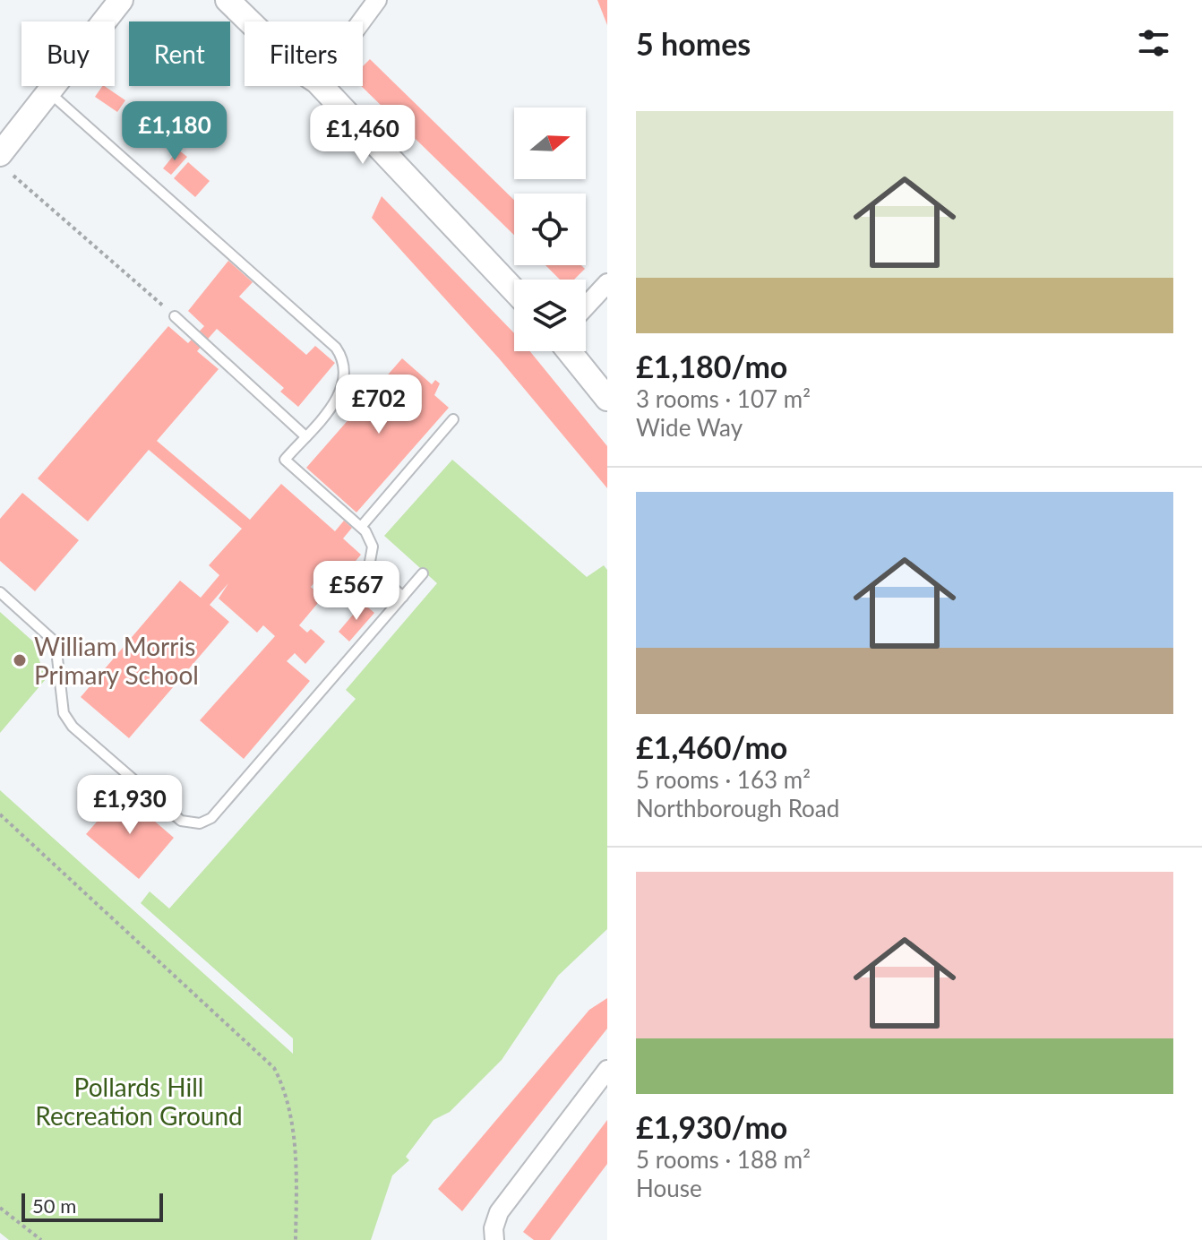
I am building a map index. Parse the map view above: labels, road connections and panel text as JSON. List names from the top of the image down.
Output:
{
  "parks": ["Pollards Hill Recreation Ground"],
  "places": ["William Morris Primary School"],
  "scale_bar": "50 m",
  "north": "right",
  "page": {
    "heading": "5 homes",
    "chip": ["Buy", "Rent", "Filters"],
    "list": [
      {
        "name": "£1,180/mo",
        "note": "3 rooms · 107 m² · Wide Way"
      },
      {
        "name": "£1,460/mo",
        "note": "5 rooms · 163 m² · Northborough Road"
      },
      {
        "name": "£1,930/mo",
        "note": "5 rooms · 188 m² · House"
      }
    ],
    "price": [
      "£1,180",
      "£1,460",
      "£702",
      "£567",
      "£1,930"
    ],
    "scale": "50 m"
  }
}
